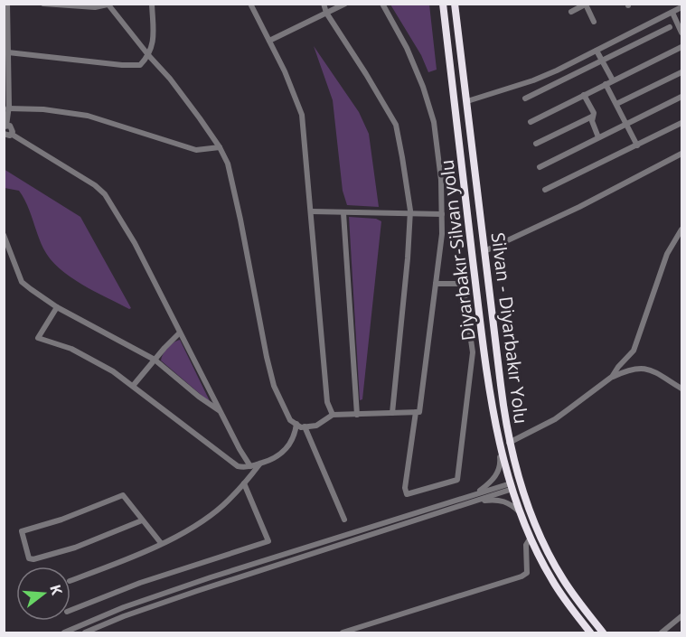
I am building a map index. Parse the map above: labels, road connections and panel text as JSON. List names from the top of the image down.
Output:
{
  "streets": {
    "highway": ["Diyarbakır-Silvan yolu", "Silvan - Diyarbakır Yolu"]
  },
  "north": "right"
}
